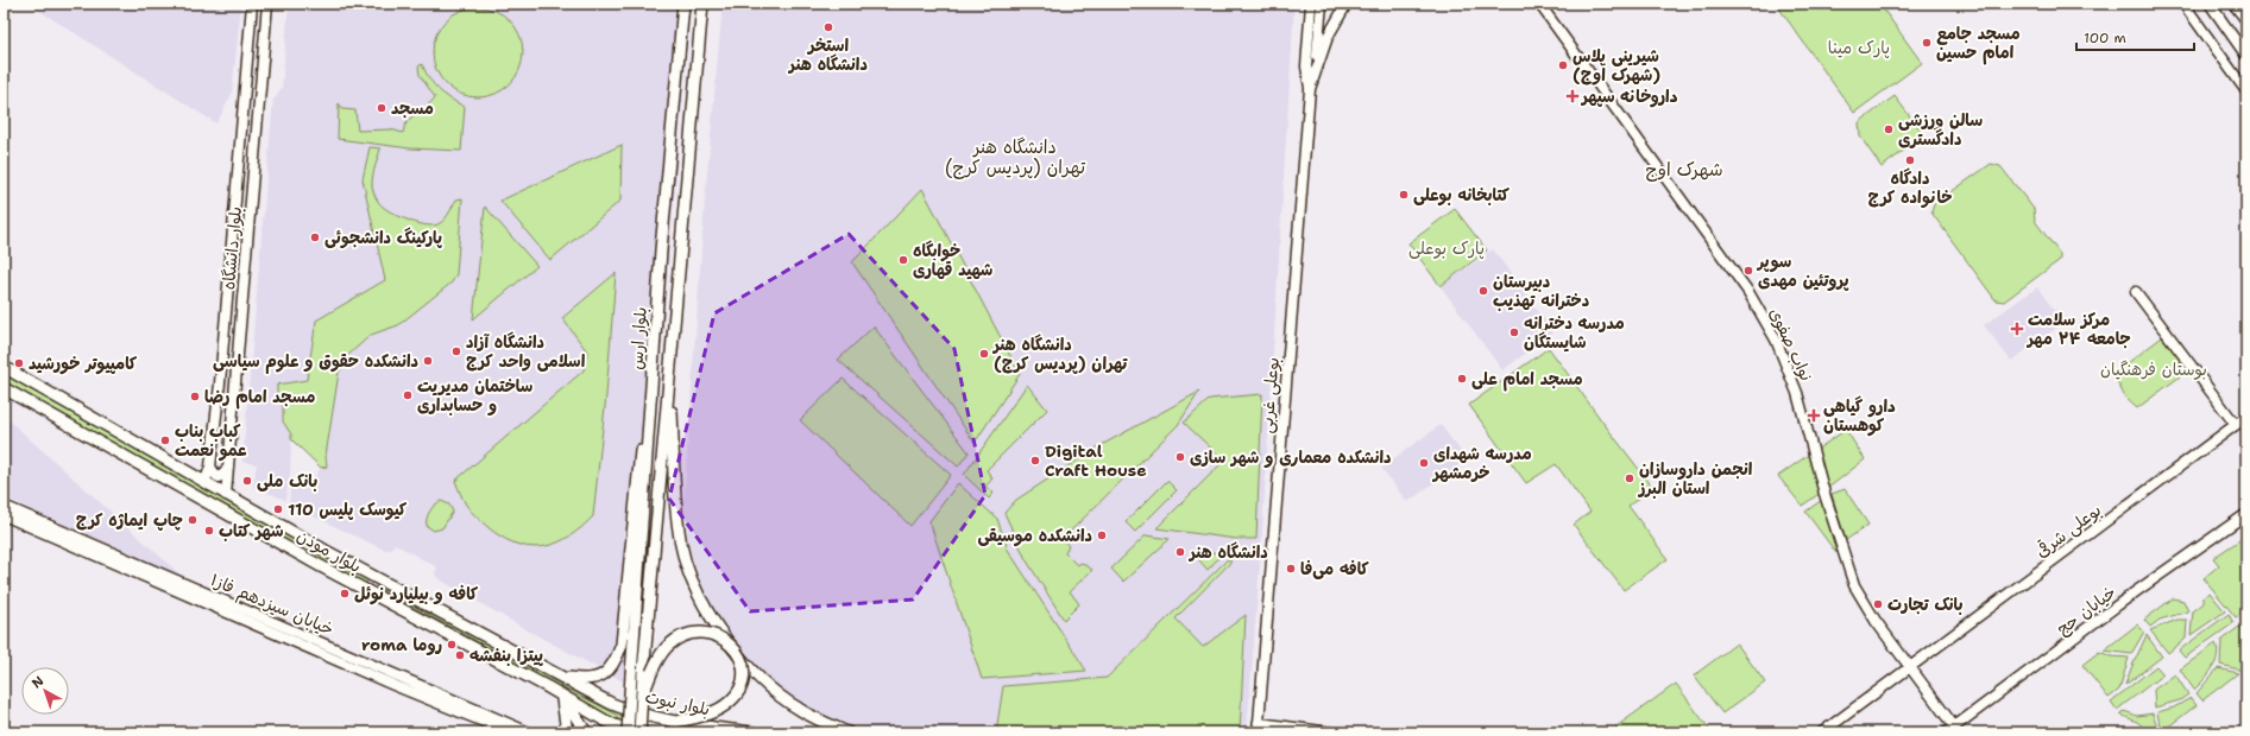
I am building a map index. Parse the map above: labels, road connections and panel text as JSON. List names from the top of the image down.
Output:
{
  "streets": {
    "main road": ["بلوار ارس", "بلوار موذن", "بلوار نبوت"],
    "street": [
      "بلوار دانشگاه",
      "نواب صفوی",
      "بوعلی غربی",
      "بوعلی شرقی",
      "خیابان سیزدهم فاز۱",
      "خیابان حج"
    ]
  },
  "crossings": [
    ["بلوار دانشگاه", "بلوار موذن"],
    ["بلوار ارس", "بلوار موذن"],
    ["نواب صفوی", "بوعلی شرقی"],
    ["نواب صفوی", "خیابان حج"],
    ["بلوار موذن", "بلوار نبوت"]
  ],
  "districts": ["دانشگاه هنر تهران (پردیس کرج)", "شهرک اوج"],
  "parks": ["پارک مینا", "پارک بوعلی", "بوستان فرهنگیان"],
  "places": {
    "other": [
      "استخر دانشگاه هنر",
      "مسجد جامع امام حسین",
      "شیرینی پلاس (شهرک اوج)",
      "مسجد",
      "سالن ورزشی دادگستری",
      "دادگاه خانواده کرج",
      "کتابخانه بوعلی",
      "پارکینگ دانشجوئی",
      "خوابگاه شهید قهاری",
      "سوپر پروتئین مهدی",
      "دبیرستان دخترانه تهذیب",
      "مدرسه دخترانه شایستگان",
      "دانشگاه آزاد اسلامی واحد کرج",
      "دانشگاه هنر تهران (پردیس کرج)",
      "دانشکده حقوق و علوم سیاسی",
      "کامپیوتر خورشید",
      "مسجد امام علی",
      "ساختمان مدیریت و حسابداری",
      "مسجد امام رضا",
      "کباب بناب عمو نعمت",
      "دانشکده معماری و شهر سازی",
      "Digital Craft House",
      "مدرسه شهدای خرمشهر",
      "انجمن داروسازان استان البرز",
      "بانک ملی",
      "کیوسک پلیس 110",
      "چاپ ایماژه کرج",
      "شهر کتاب",
      "دانشکده موسیقی",
      "دانشگاه هنر",
      "کافه می‌فا",
      "کافه و بیلیارد نوئل",
      "بانک تجارت",
      "roma روما",
      "پیتزا بنفشه"
    ],
    "health": ["داروخانه سپهر", "مرکز سلامت جامعه ۲۴ مهر", "دارو گیاهی کوهستان"]
  },
  "scale_bar": "100 m",
  "north": "top left"
}
